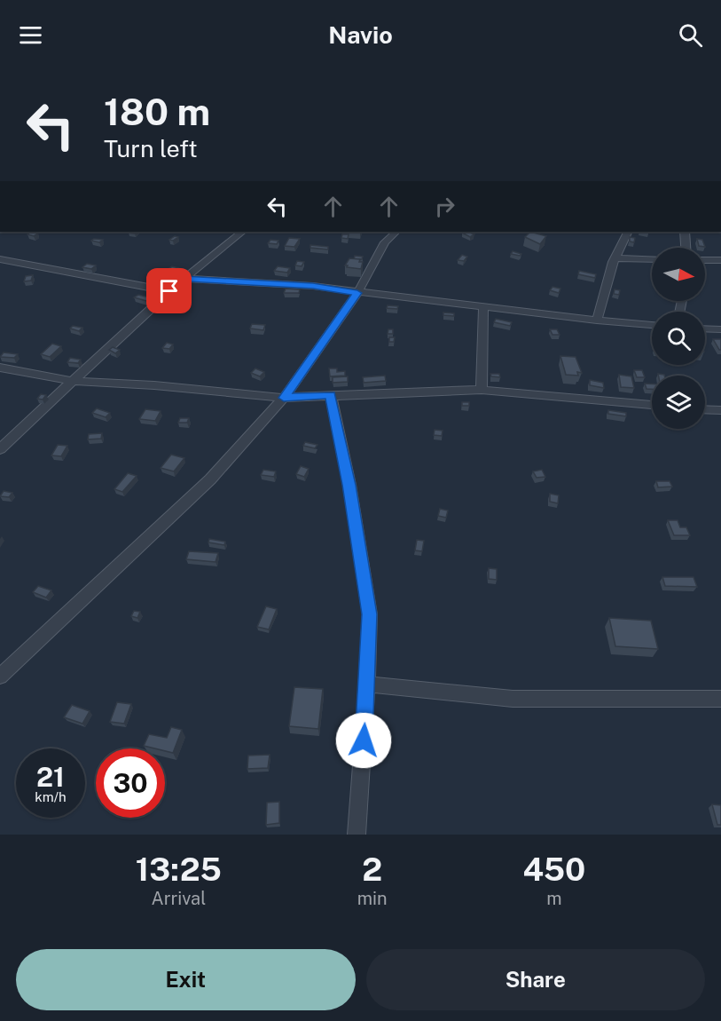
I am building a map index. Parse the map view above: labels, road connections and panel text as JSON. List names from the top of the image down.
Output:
{
  "north": "right",
  "page": {
    "header": "Navio",
    "turn": ["180 m", "Turn left"],
    "speed": "21 km/h",
    "limit": "30",
    "eta": [
      "13:25",
      "Arrival",
      "2",
      "min",
      "450",
      "m"
    ],
    "buttons": ["Exit", "Share"]
  }
}
